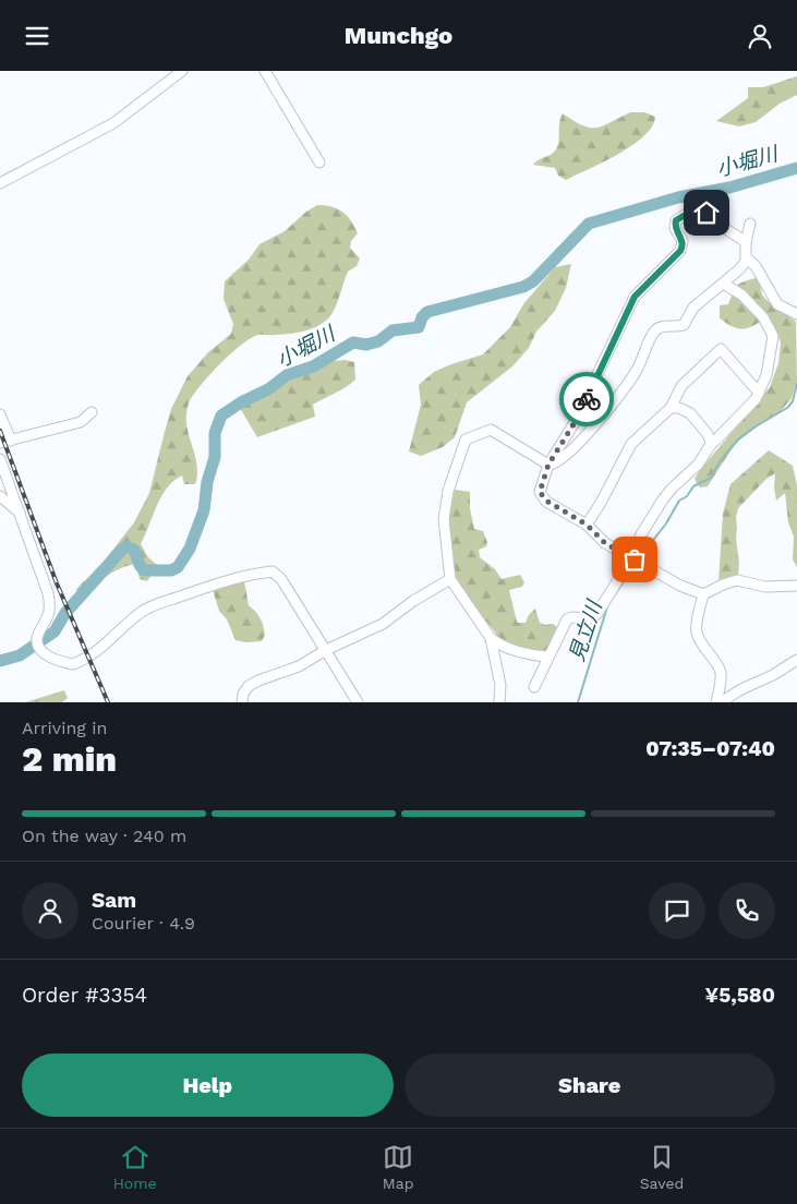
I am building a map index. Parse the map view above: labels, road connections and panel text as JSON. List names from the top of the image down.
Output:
{
  "water": ["小堀川", "見立川"],
  "page": {
    "header": "Munchgo",
    "heading": ["2 min", "Arriving in", "07:35–07:40"],
    "panel": [
      "Sam",
      "Courier · 4.9",
      "Order #3354",
      "¥5,580"
    ],
    "bar": "On the way · 240 m",
    "buttons": ["Help", "Share"],
    "tabs": ["Home", "Map", "Saved"]
  }
}
